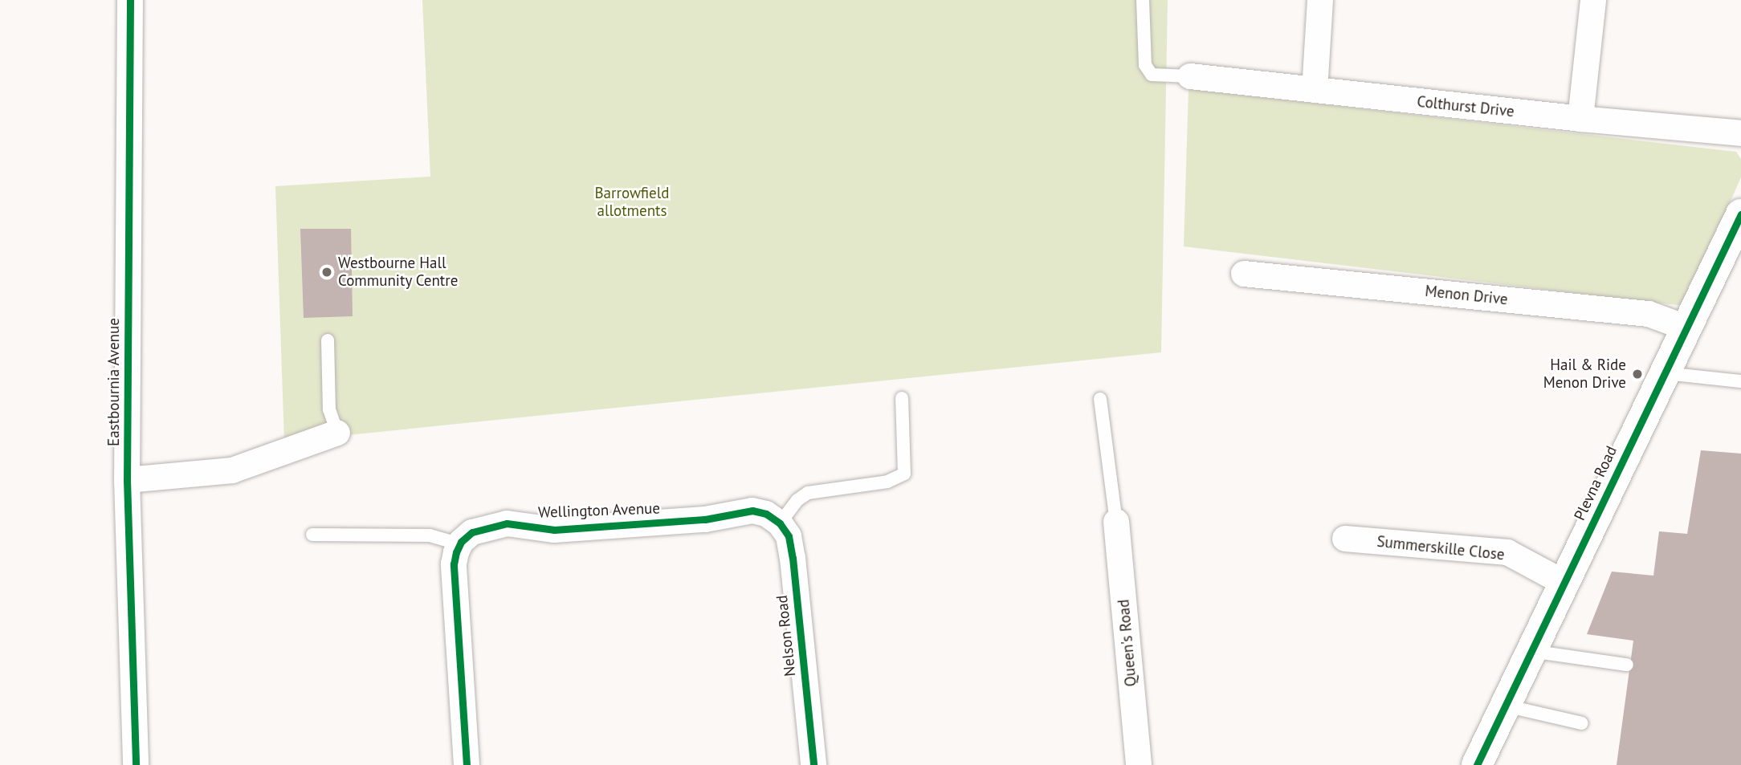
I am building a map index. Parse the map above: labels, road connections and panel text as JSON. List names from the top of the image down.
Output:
{
  "streets": {
    "street": [
      "Colthurst Drive",
      "Menon Drive",
      "Eastbournia Avenue",
      "Plevna Road",
      "Wellington Avenue",
      "Summerskille Close",
      "Nelson Road",
      "Queen's Road"
    ]
  },
  "crossings": [
    ["Menon Drive", "Plevna Road"],
    ["Plevna Road", "Summerskille Close"],
    ["Wellington Avenue", "Nelson Road"]
  ],
  "parks": ["Barrowfield allotments"],
  "places": ["Westbourne Hall Community Centre", "Hail & Ride Menon Drive"]
}
